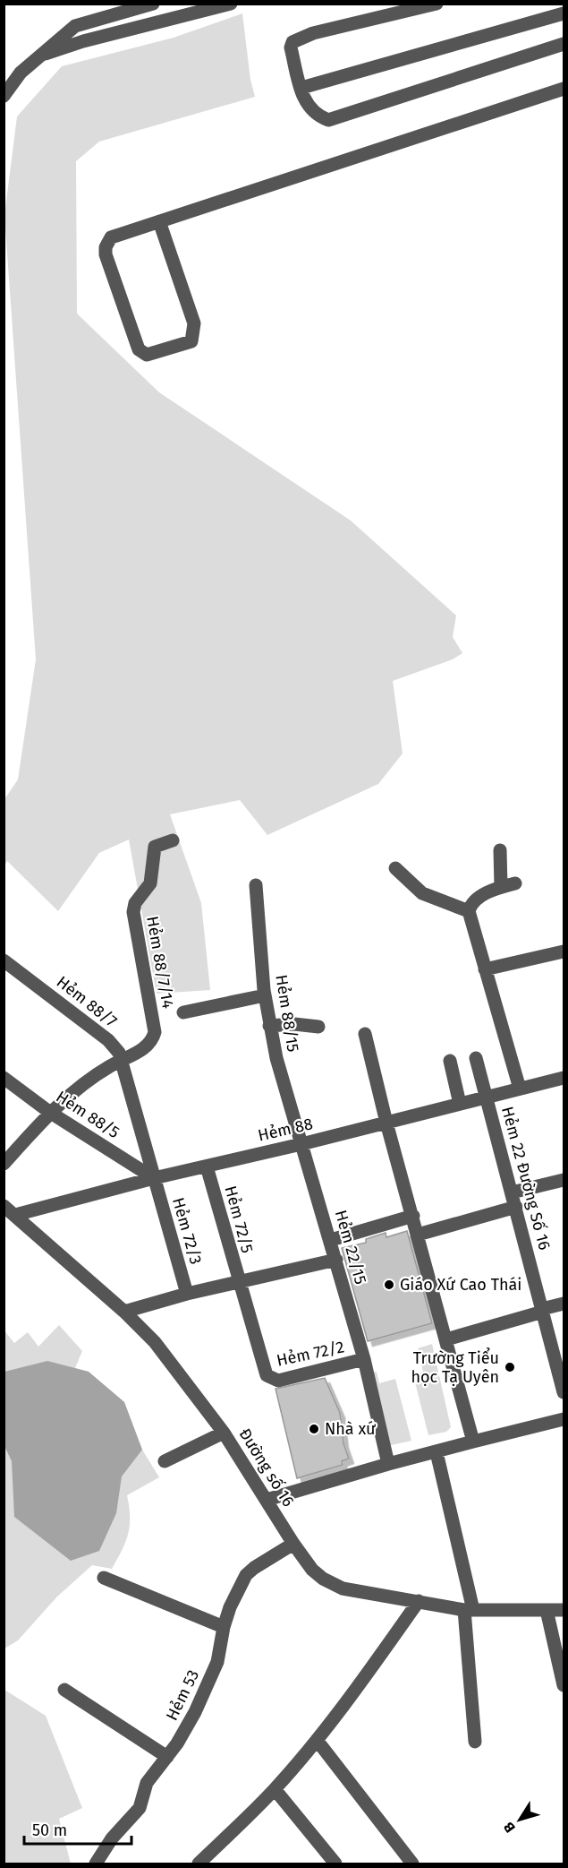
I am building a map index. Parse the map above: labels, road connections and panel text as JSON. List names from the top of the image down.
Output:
{
  "streets": {
    "street": [
      "Hẻm 88/7/14",
      "Hẻm 88/7",
      "Hẻm 88/15",
      "Hẻm 88/5",
      "Hẻm 88",
      "Hẻm 22 Đường Số 16",
      "Hẻm 72/5",
      "Hẻm 72/3",
      "Hẻm 22/15",
      "Hẻm 72/2",
      "Đường số 16",
      "Hẻm 53"
    ]
  },
  "crossings": [
    ["Hẻm 88/7/14", "Hẻm 88/7"],
    ["Hẻm 88/7", "Hẻm 88/5"],
    ["Hẻm 88/7", "Hẻm 88"],
    ["Hẻm 88/7", "Hẻm 72/3"],
    ["Hẻm 88/15", "Hẻm 88"],
    ["Hẻm 88/15", "Hẻm 22/15"],
    ["Hẻm 88/5", "Hẻm 88"],
    ["Hẻm 88/5", "Hẻm 72/3"],
    ["Hẻm 88", "Hẻm 22 Đường Số 16"],
    ["Hẻm 88", "Hẻm 72/5"],
    ["Hẻm 88", "Hẻm 72/3"],
    ["Hẻm 88", "Hẻm 22/15"],
    ["Hẻm 88", "Đường số 16"],
    ["Hẻm 72/5", "Hẻm 72/2"],
    ["Hẻm 22/15", "Hẻm 72/2"],
    ["Đường số 16", "Hẻm 53"]
  ],
  "places": ["Giáo Xứ Cao Thái", "Trường Tiểu học Tạ Uyên", "Nhà xứ"],
  "scale_bar": "50 m",
  "north": "bottom left"
}
